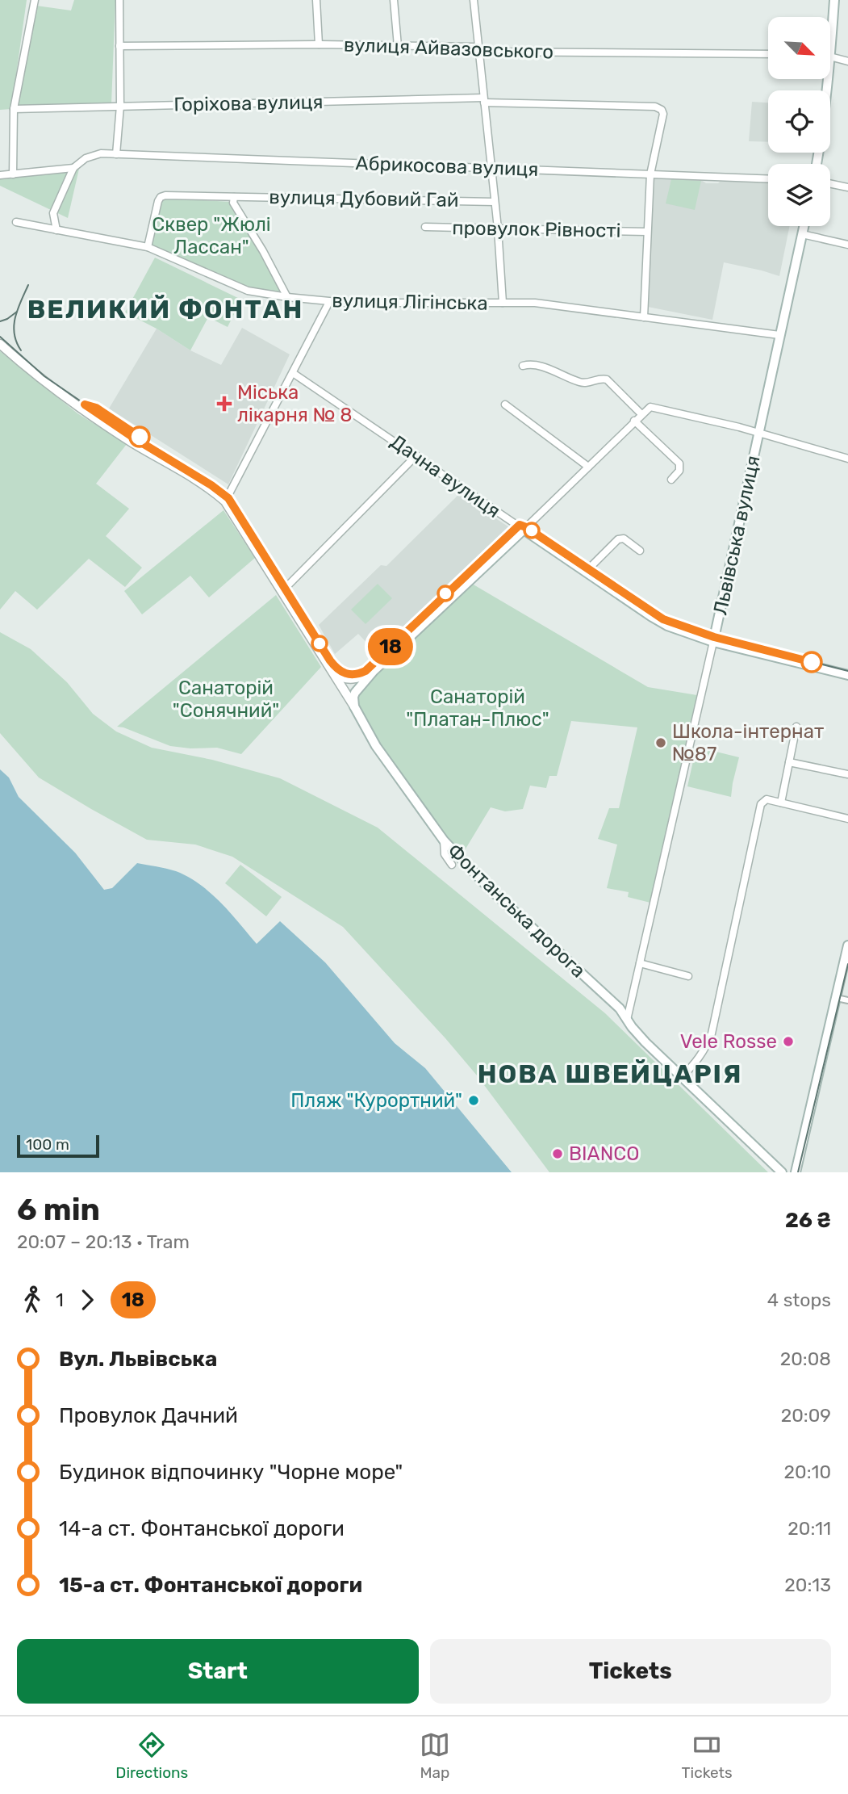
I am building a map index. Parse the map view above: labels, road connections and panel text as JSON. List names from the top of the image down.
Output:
{
  "streets": {
    "main road": ["Дачна вулиця", "Львівська вулиця", "Фонтанська дорога"],
    "street": [
      "вулиця Айвазовського",
      "Горіхова вулиця",
      "Абрикосова вулиця",
      "вулиця Дубовий Гай",
      "провулок Рівності",
      "вулиця Лігінська"
    ]
  },
  "crossings": [
    ["Горіхова вулиця", "Абрикосова вулиця"],
    ["вулиця Дубовий Гай", "вулиця Лігінська"],
    ["вулиця Лігінська", "Львівська вулиця"],
    ["Дачна вулиця", "Львівська вулиця"],
    ["Львівська вулиця", "Фонтанська дорога"]
  ],
  "districts": ["ВЕЛИКИЙ ФОНТАН", "НОВА ШВЕЙЦАРІЯ"],
  "parks": ["Сквер \"Жюлі Лассан\"", "Санаторій \"Сонячний\"", "Санаторій \"Платан-Плюс\""],
  "places": {
    "health": ["Міська лікарня № 8"],
    "other": [
      "Школа-інтернат №87",
      "Vele Rosse",
      "Пляж \"Курортний\"",
      "BIANCO"
    ]
  },
  "lines": ["tram line 18"],
  "scale_bar": "100 m",
  "north": "bottom right",
  "page": {
    "on_map": "18",
    "scale": "100 m",
    "heading": ["6 min", "20:07 – 20:13 · Tram", "26 ₴"],
    "legs": ["1", "18", "4 stops"],
    "list": [
      {
        "name": "Вул. Львівська",
        "value": "20:08"
      },
      {
        "name": "Провулок Дачний",
        "value": "20:09"
      },
      {
        "name": "Будинок відпочинку \"Чорне море\"",
        "value": "20:10"
      },
      {
        "name": "14-а ст. Фонтанської дороги",
        "value": "20:11"
      },
      {
        "name": "15-а ст. Фонтанської дороги",
        "value": "20:13"
      }
    ],
    "buttons": ["Start", "Tickets"],
    "tabs": ["Directions", "Map", "Tickets"]
  }
}
